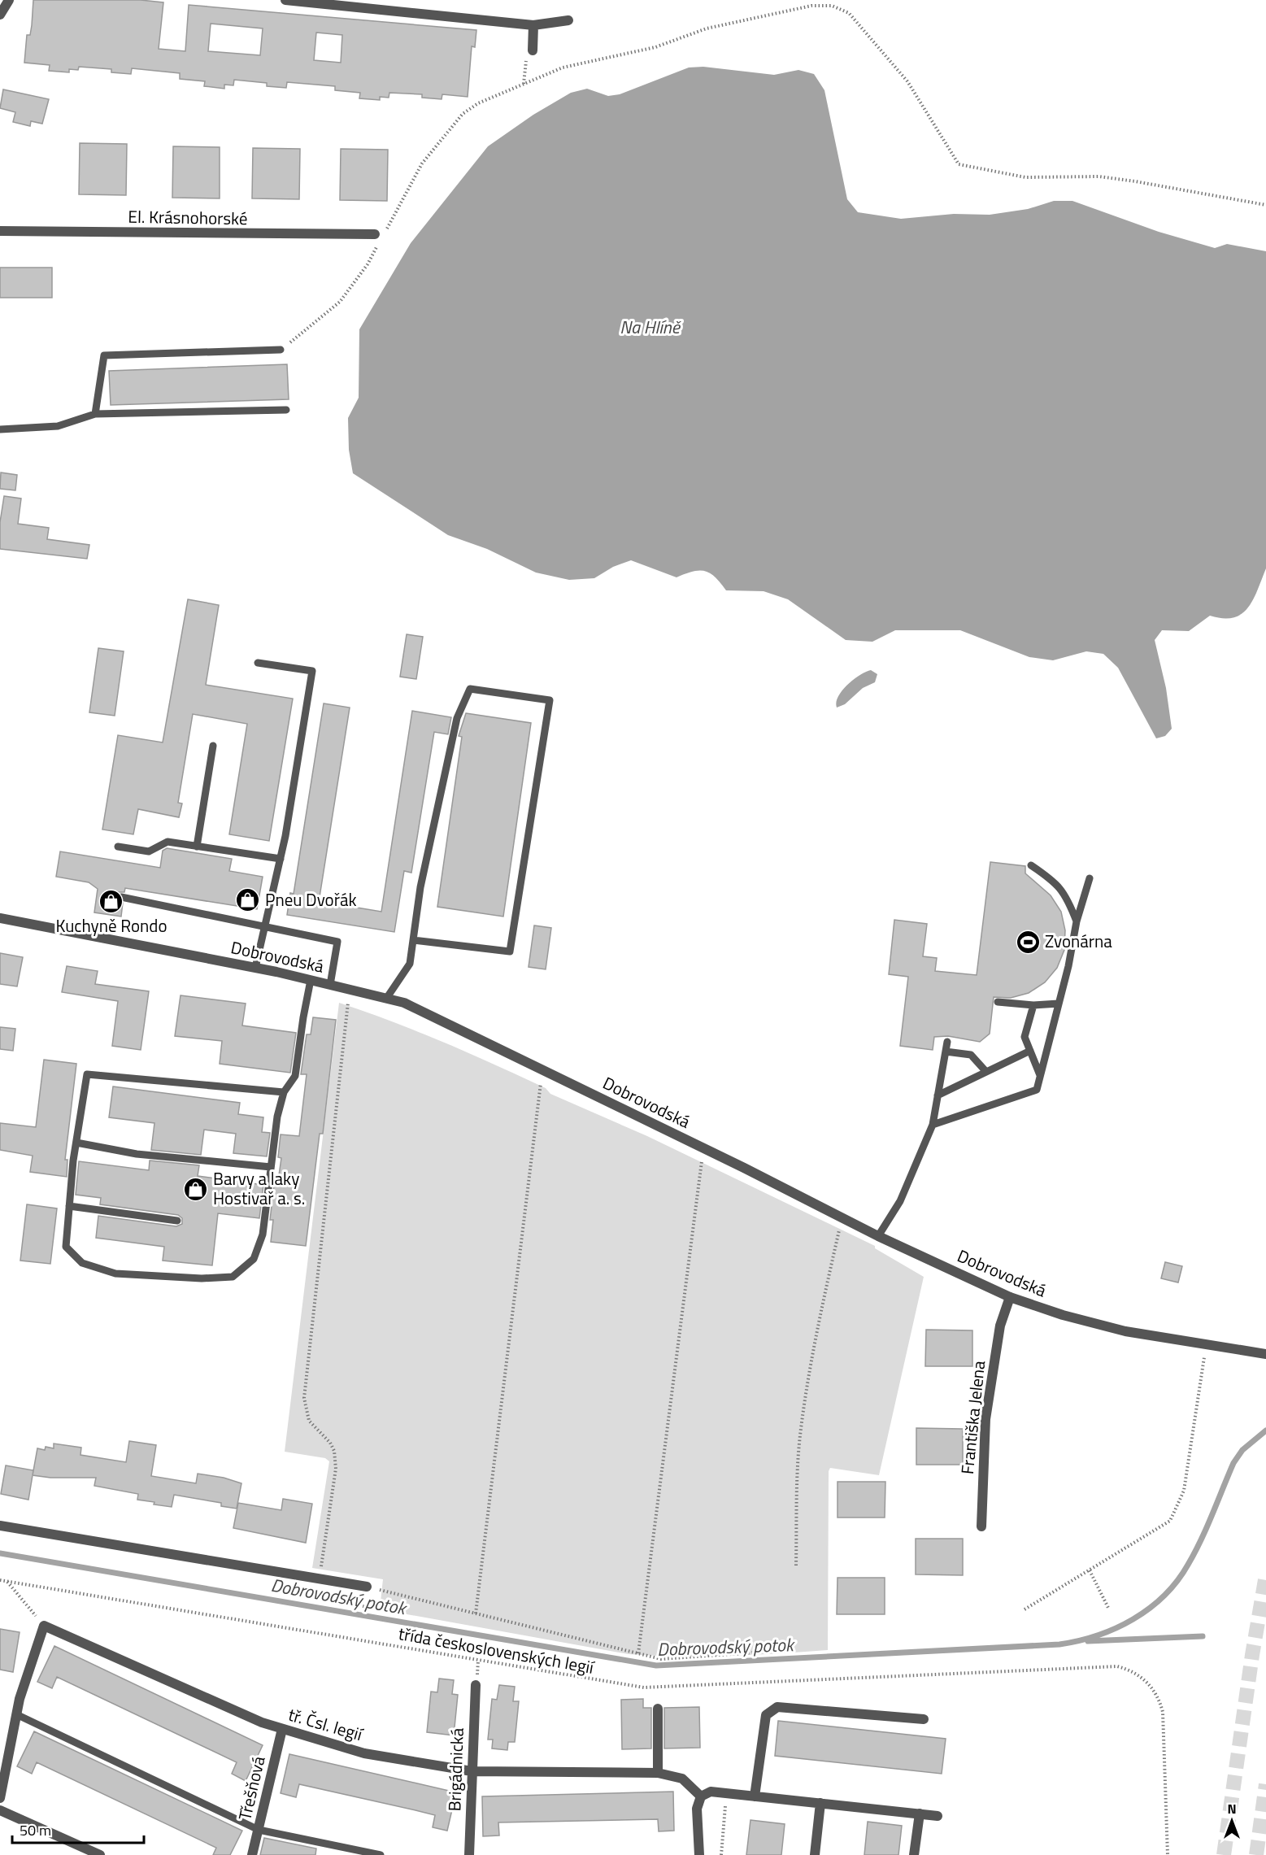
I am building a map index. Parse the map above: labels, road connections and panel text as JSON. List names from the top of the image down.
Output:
{
  "streets": {
    "street": [
      "El. Krásnohorské",
      "Dobrovodská",
      "Františka Jelena",
      "tř. Čsl. legií",
      "Brigádnická",
      "Třešňová"
    ],
    "path": ["třída československých legií"]
  },
  "crossings": [
    ["Dobrovodská", "Františka Jelena"],
    ["tř. Čsl. legií", "Brigádnická"],
    ["tř. Čsl. legií", "Třešňová"]
  ],
  "water": ["Na Hlíně", "Dobrovodský potok"],
  "places": {
    "shop": ["Pneu Dvořák", "Kuchyně Rondo", "Barvy a laky Hostivař a. s."],
    "sports": ["Zvonárna"]
  },
  "scale_bar": "50 m",
  "north": "top"
}
